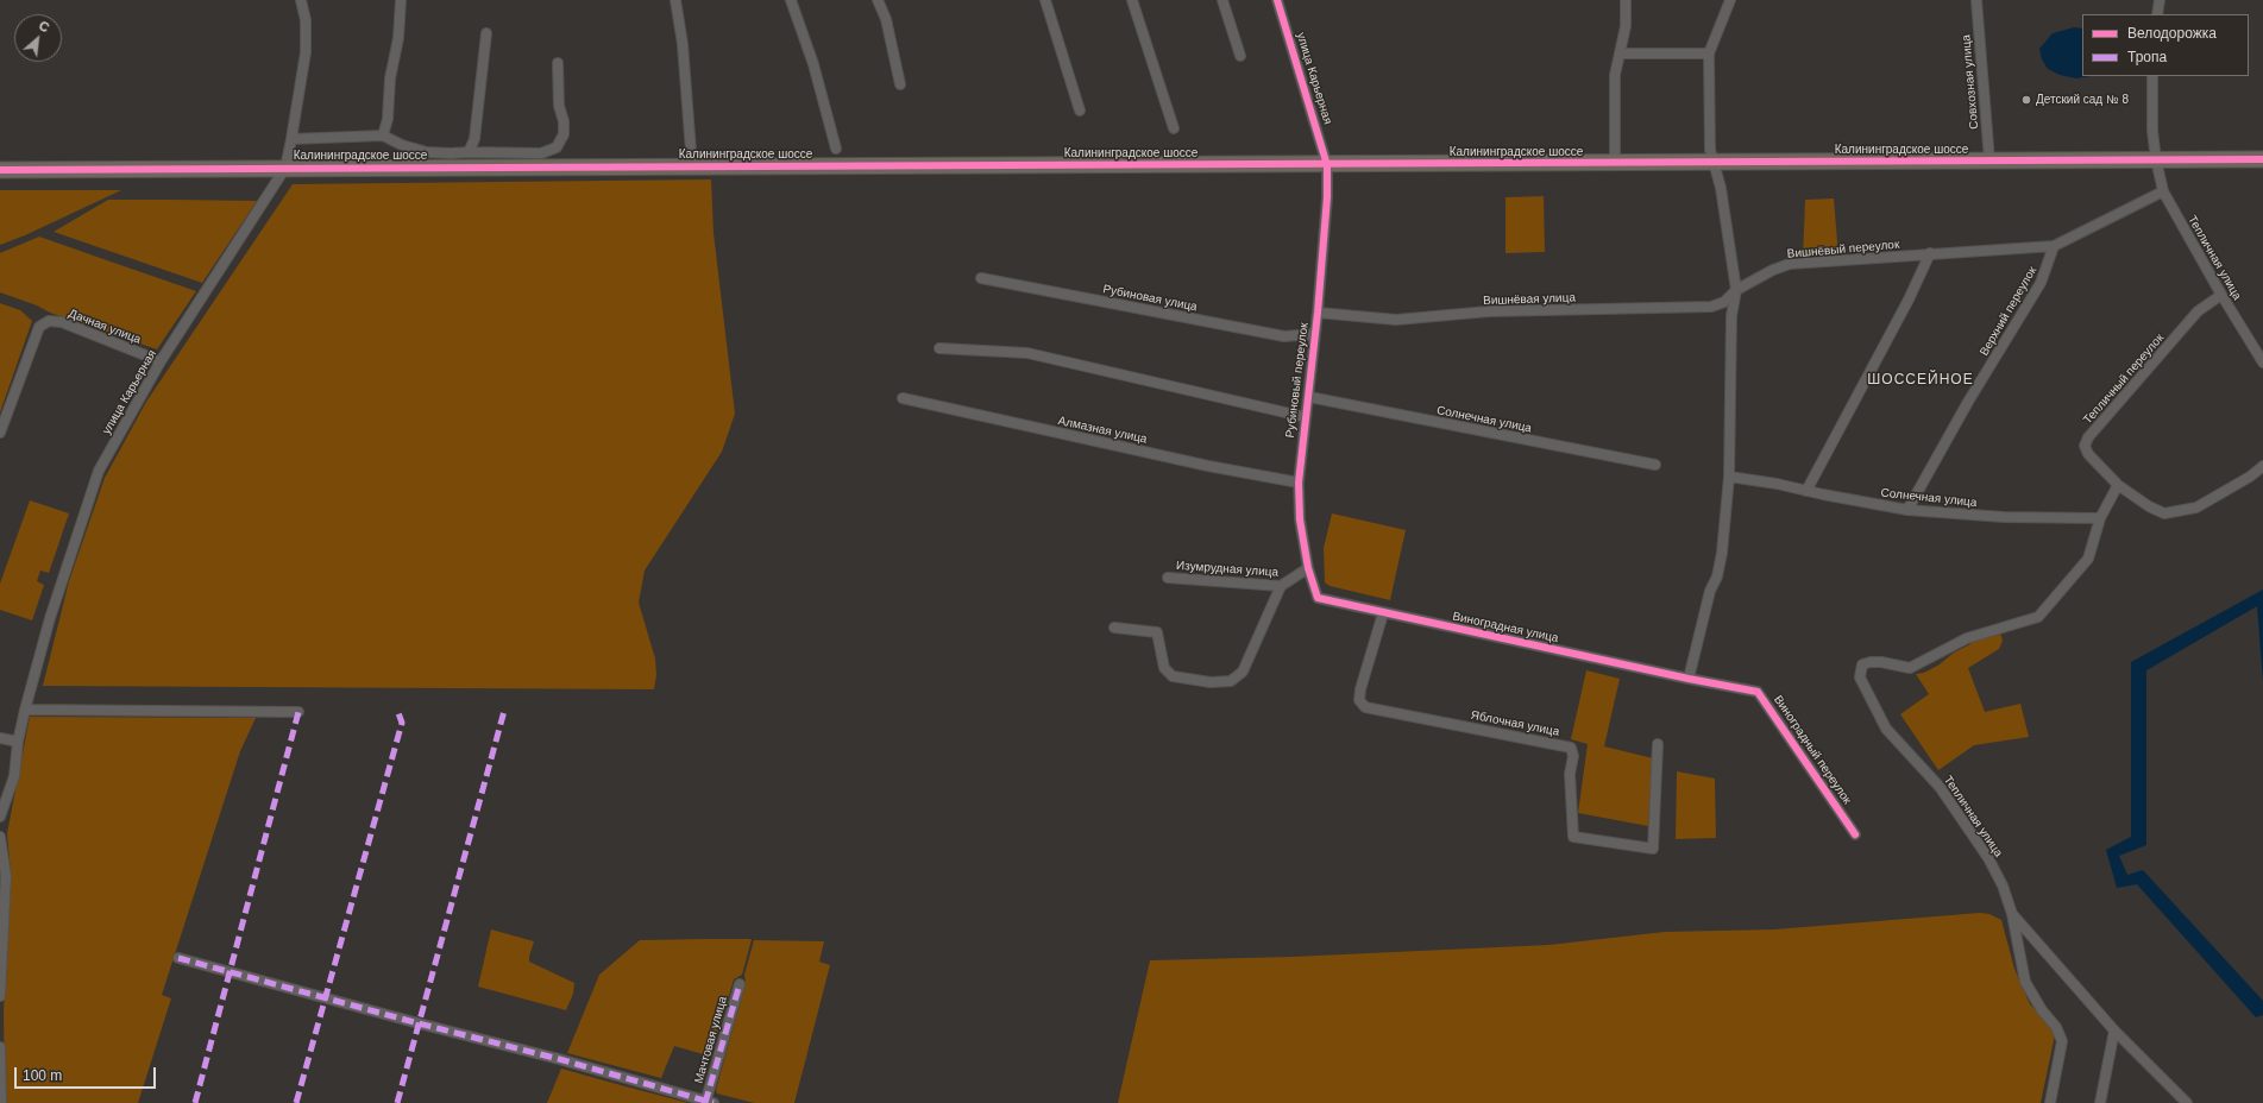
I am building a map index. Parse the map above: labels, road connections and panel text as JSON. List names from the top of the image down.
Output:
{
  "streets": {
    "main road": ["Калининградское шоссе"],
    "street": [
      "улица Карьерная",
      "Совхозная улица",
      "Вишнёвый переулок",
      "Тепличная улица",
      "Рубиновая улица",
      "Вишнёвая улица",
      "Верхний переулок",
      "Дачная улица",
      "Тепличный переулок",
      "Рубиновый переулок",
      "Солнечная улица",
      "Алмазная улица",
      "Изумрудная улица",
      "Виноградная улица",
      "Яблочная улица",
      "Виноградный переулок",
      "Мачтовая улица"
    ]
  },
  "crossings": [
    ["улица Карьерная", "Калининградское шоссе"],
    ["улица Карьерная", "Дачная улица"],
    ["улица Карьерная", "Рубиновый переулок"],
    ["Совхозная улица", "Калининградское шоссе"],
    ["Калининградское шоссе", "Тепличная улица"],
    ["Калининградское шоссе", "Рубиновый переулок"],
    ["Вишнёвый переулок", "Вишнёвая улица"],
    ["Вишнёвый переулок", "Верхний переулок"],
    ["Тепличная улица", "Тепличный переулок"],
    ["Тепличная улица", "Солнечная улица"],
    ["Рубиновая улица", "Рубиновый переулок"],
    ["Вишнёвая улица", "Рубиновый переулок"],
    ["Верхний переулок", "Солнечная улица"],
    ["Рубиновый переулок", "Солнечная улица"],
    ["Рубиновый переулок", "Алмазная улица"],
    ["Рубиновый переулок", "Изумрудная улица"],
    ["Рубиновый переулок", "Виноградная улица"],
    ["Виноградная улица", "Яблочная улица"],
    ["Виноградная улица", "Виноградный переулок"]
  ],
  "districts": ["ШОССЕЙНОЕ"],
  "places": ["Детский сад № 8"],
  "legend": ["Велодорожка", "Тропа"],
  "scale_bar": "100 m",
  "north": "top right"
}
